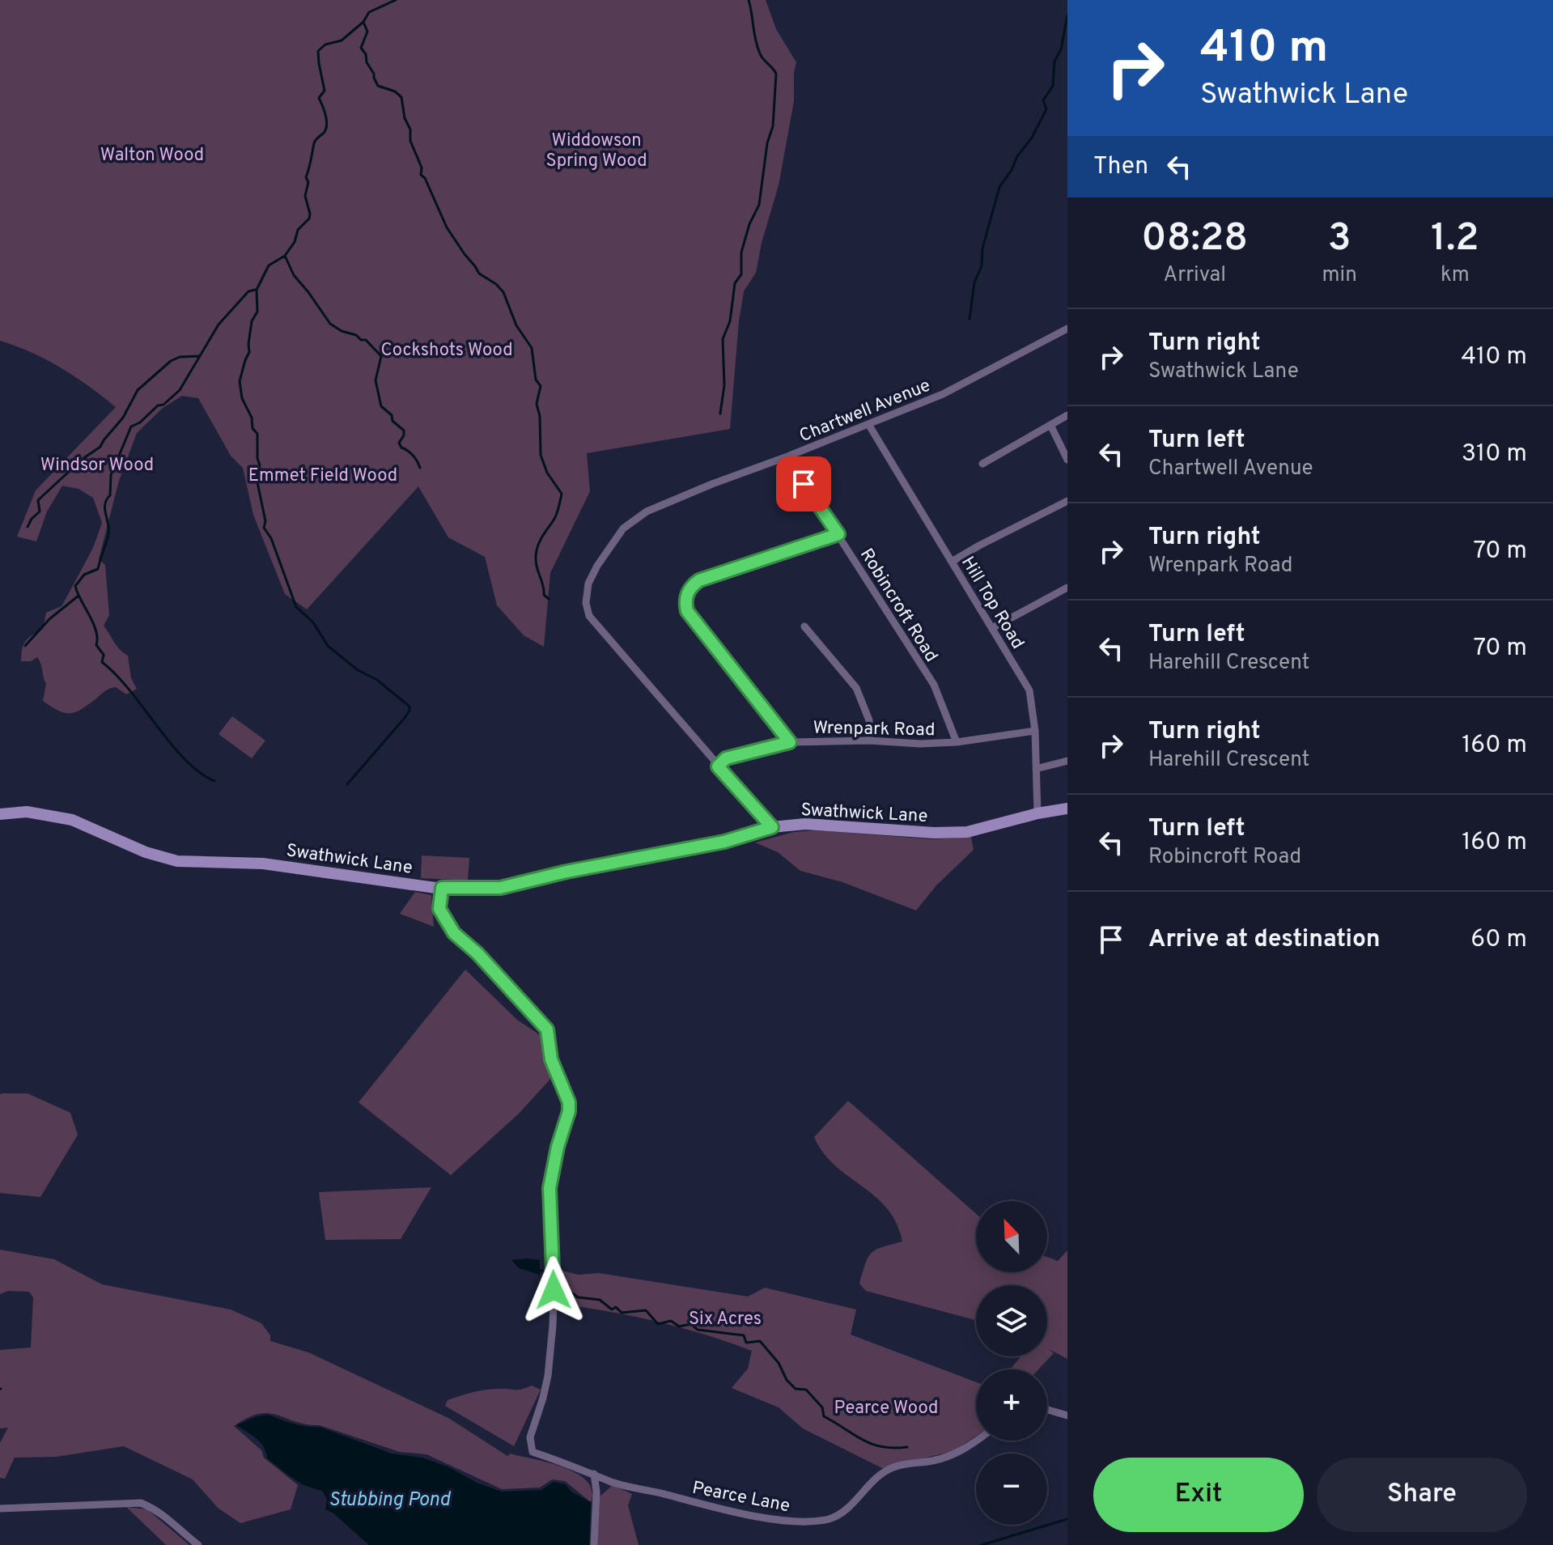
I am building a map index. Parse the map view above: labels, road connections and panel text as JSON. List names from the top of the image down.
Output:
{
  "streets": {
    "street": [
      "Chartwell Avenue",
      "Hill Top Road",
      "Robincroft Road",
      "Wrenpark Road",
      "Swathwick Lane",
      "Pearce Lane"
    ]
  },
  "crossings": [
    ["Chartwell Avenue", "Hill Top Road"],
    ["Chartwell Avenue", "Robincroft Road"],
    ["Chartwell Avenue", "Wrenpark Road"],
    ["Chartwell Avenue", "Swathwick Lane"],
    ["Hill Top Road", "Wrenpark Road"],
    ["Hill Top Road", "Swathwick Lane"],
    ["Robincroft Road", "Wrenpark Road"],
    ["Swathwick Lane", "Pearce Lane"]
  ],
  "water": ["Stubbing Pond"],
  "parks": [
    "Widdowson Spring Wood",
    "Walton Wood",
    "Cockshots Wood",
    "Windsor Wood",
    "Emmet Field Wood",
    "Six Acres",
    "Pearce Wood"
  ],
  "north": "top left",
  "page": {
    "turn": ["410 m", "Swathwick Lane"],
    "then": "Then",
    "eta": [
      "08:28",
      "Arrival",
      "3",
      "min",
      "1.2",
      "km"
    ],
    "list": [
      {
        "name": "Turn right",
        "note": "Swathwick Lane",
        "value": "410 m"
      },
      {
        "name": "Turn left",
        "note": "Chartwell Avenue",
        "value": "310 m"
      },
      {
        "name": "Turn right",
        "note": "Wrenpark Road",
        "value": "70 m"
      },
      {
        "name": "Turn left",
        "note": "Harehill Crescent",
        "value": "70 m"
      },
      {
        "name": "Turn right",
        "note": "Harehill Crescent",
        "value": "160 m"
      },
      {
        "name": "Turn left",
        "note": "Robincroft Road",
        "value": "160 m"
      },
      {
        "name": "Arrive at destination",
        "value": "60 m"
      }
    ],
    "map_buttons": ["+", "−"],
    "buttons": ["Exit", "Share"]
  }
}
